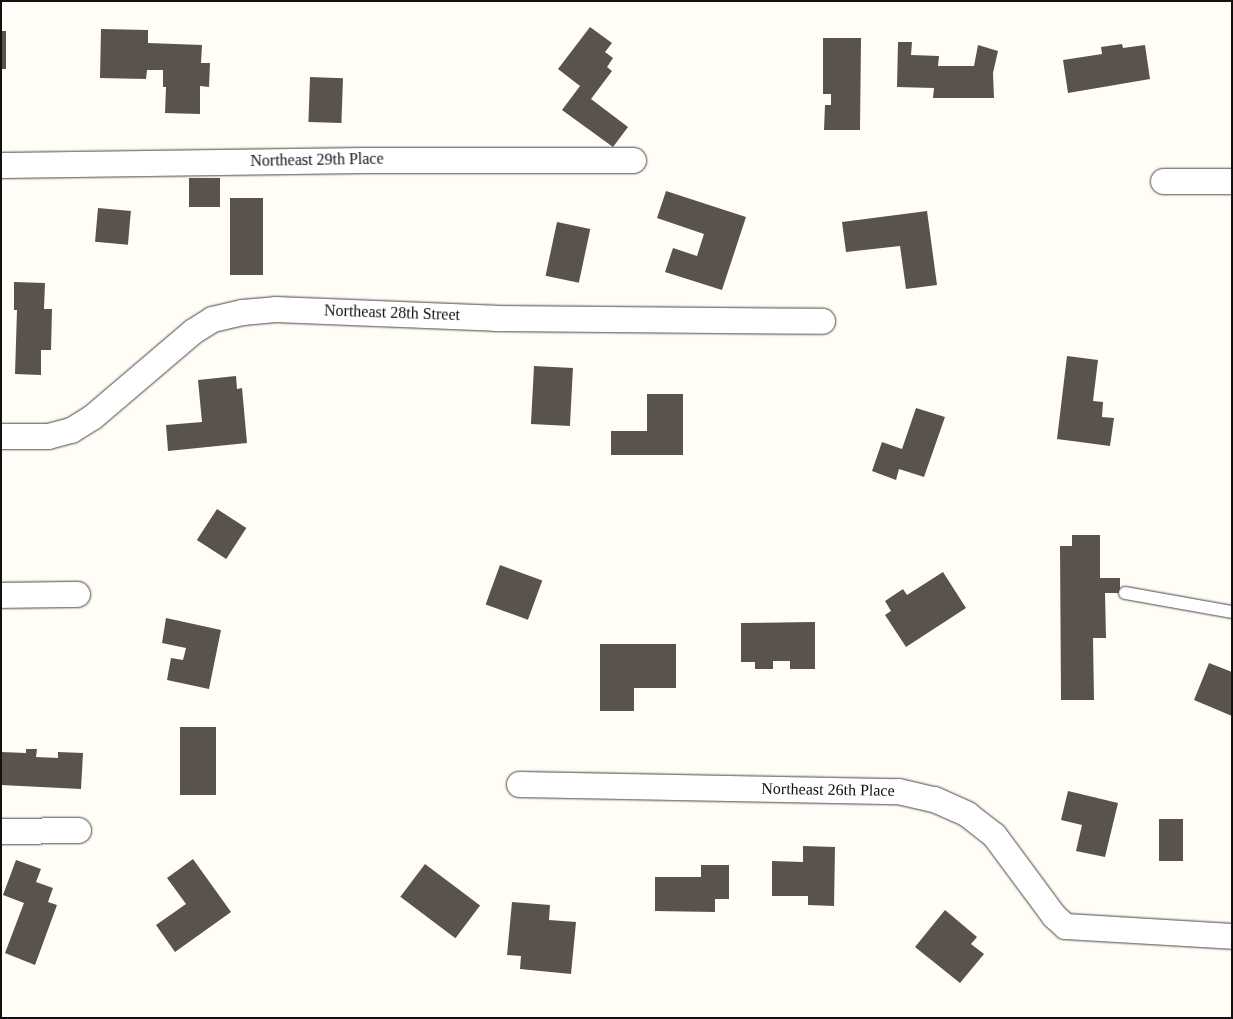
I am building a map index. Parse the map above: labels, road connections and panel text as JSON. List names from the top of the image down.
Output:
{
  "streets": {
    "street": ["Northeast 29th Place", "Northeast 28th Street", "Northeast 26th Place"]
  }
}
